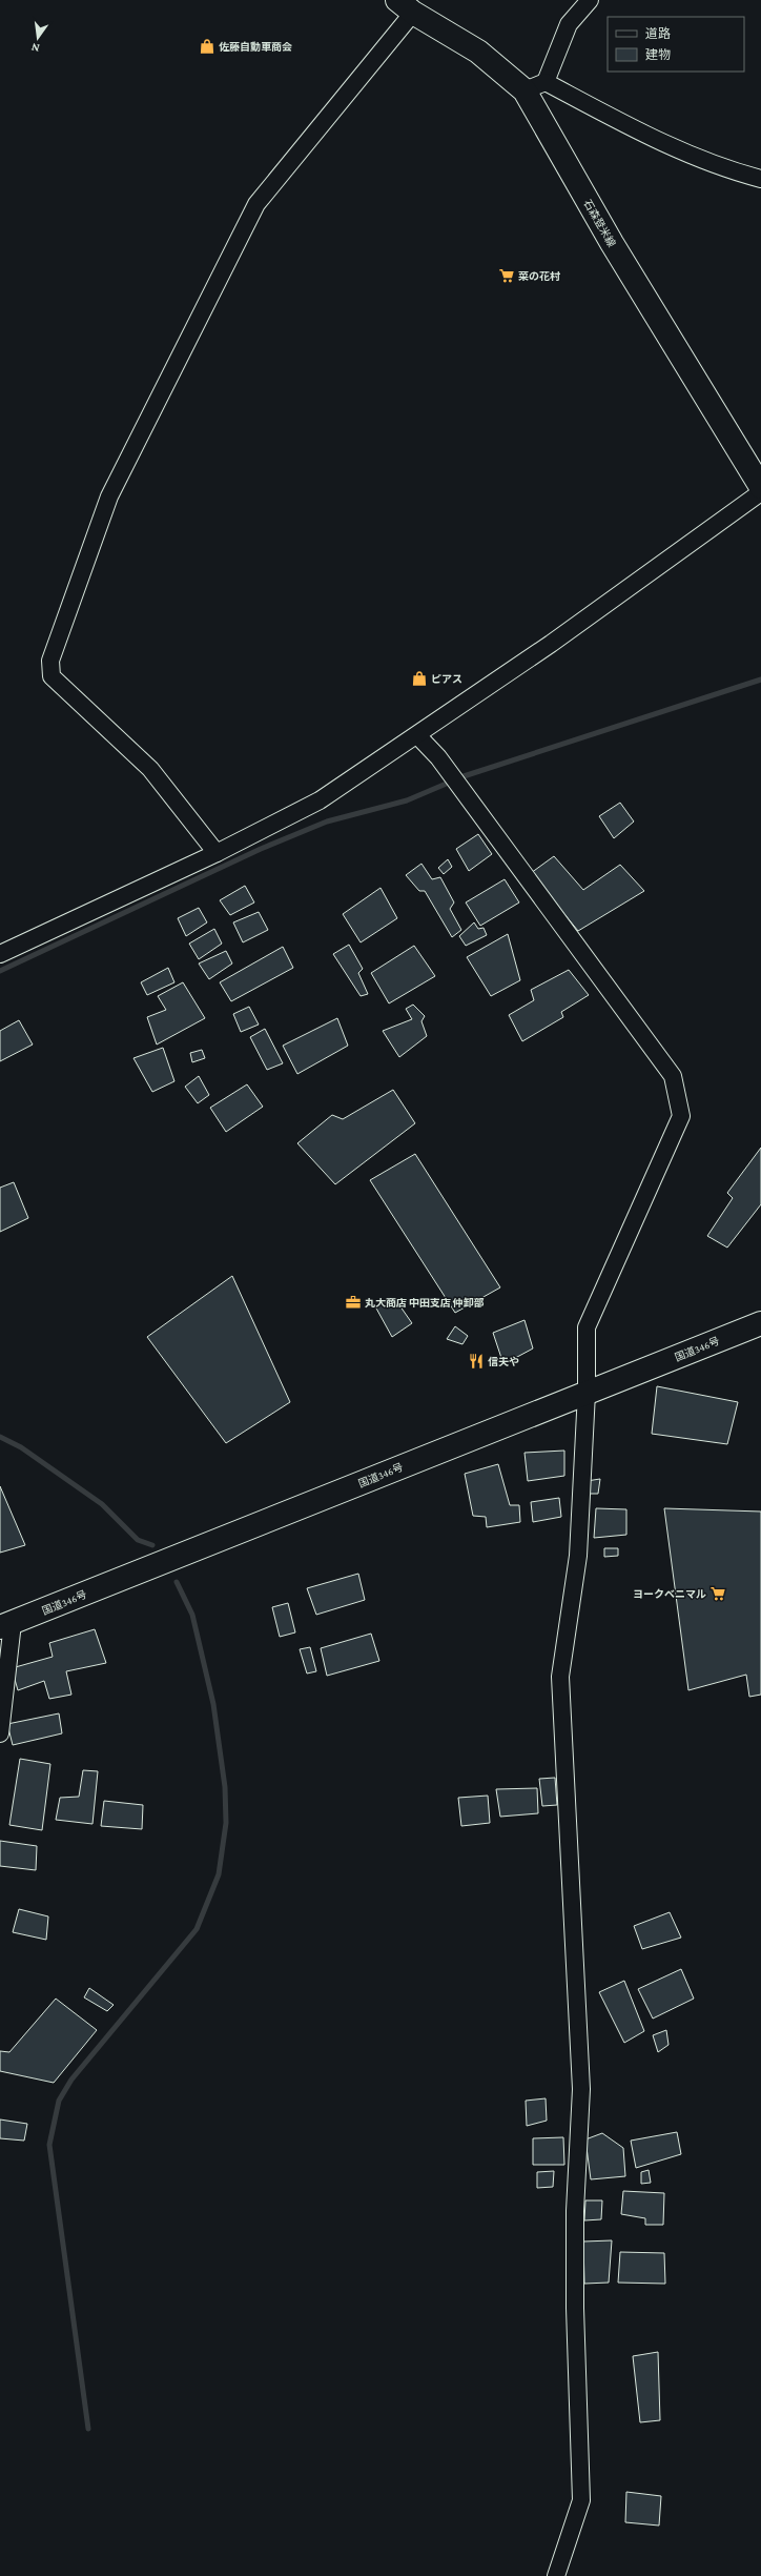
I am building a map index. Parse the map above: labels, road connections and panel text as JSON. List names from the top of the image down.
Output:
{
  "streets": {
    "main road": ["石森登米線", "国道346号"]
  },
  "places": {
    "shop": ["佐藤自動車商会", "ピアス"],
    "supermarket": ["菜の花村", "ヨークベニマル"],
    "office": ["丸大商店 中田支店 仲卸部"],
    "restaurant": ["信夫や"]
  },
  "legend": ["道路", "建物"],
  "north": "bottom"
}
